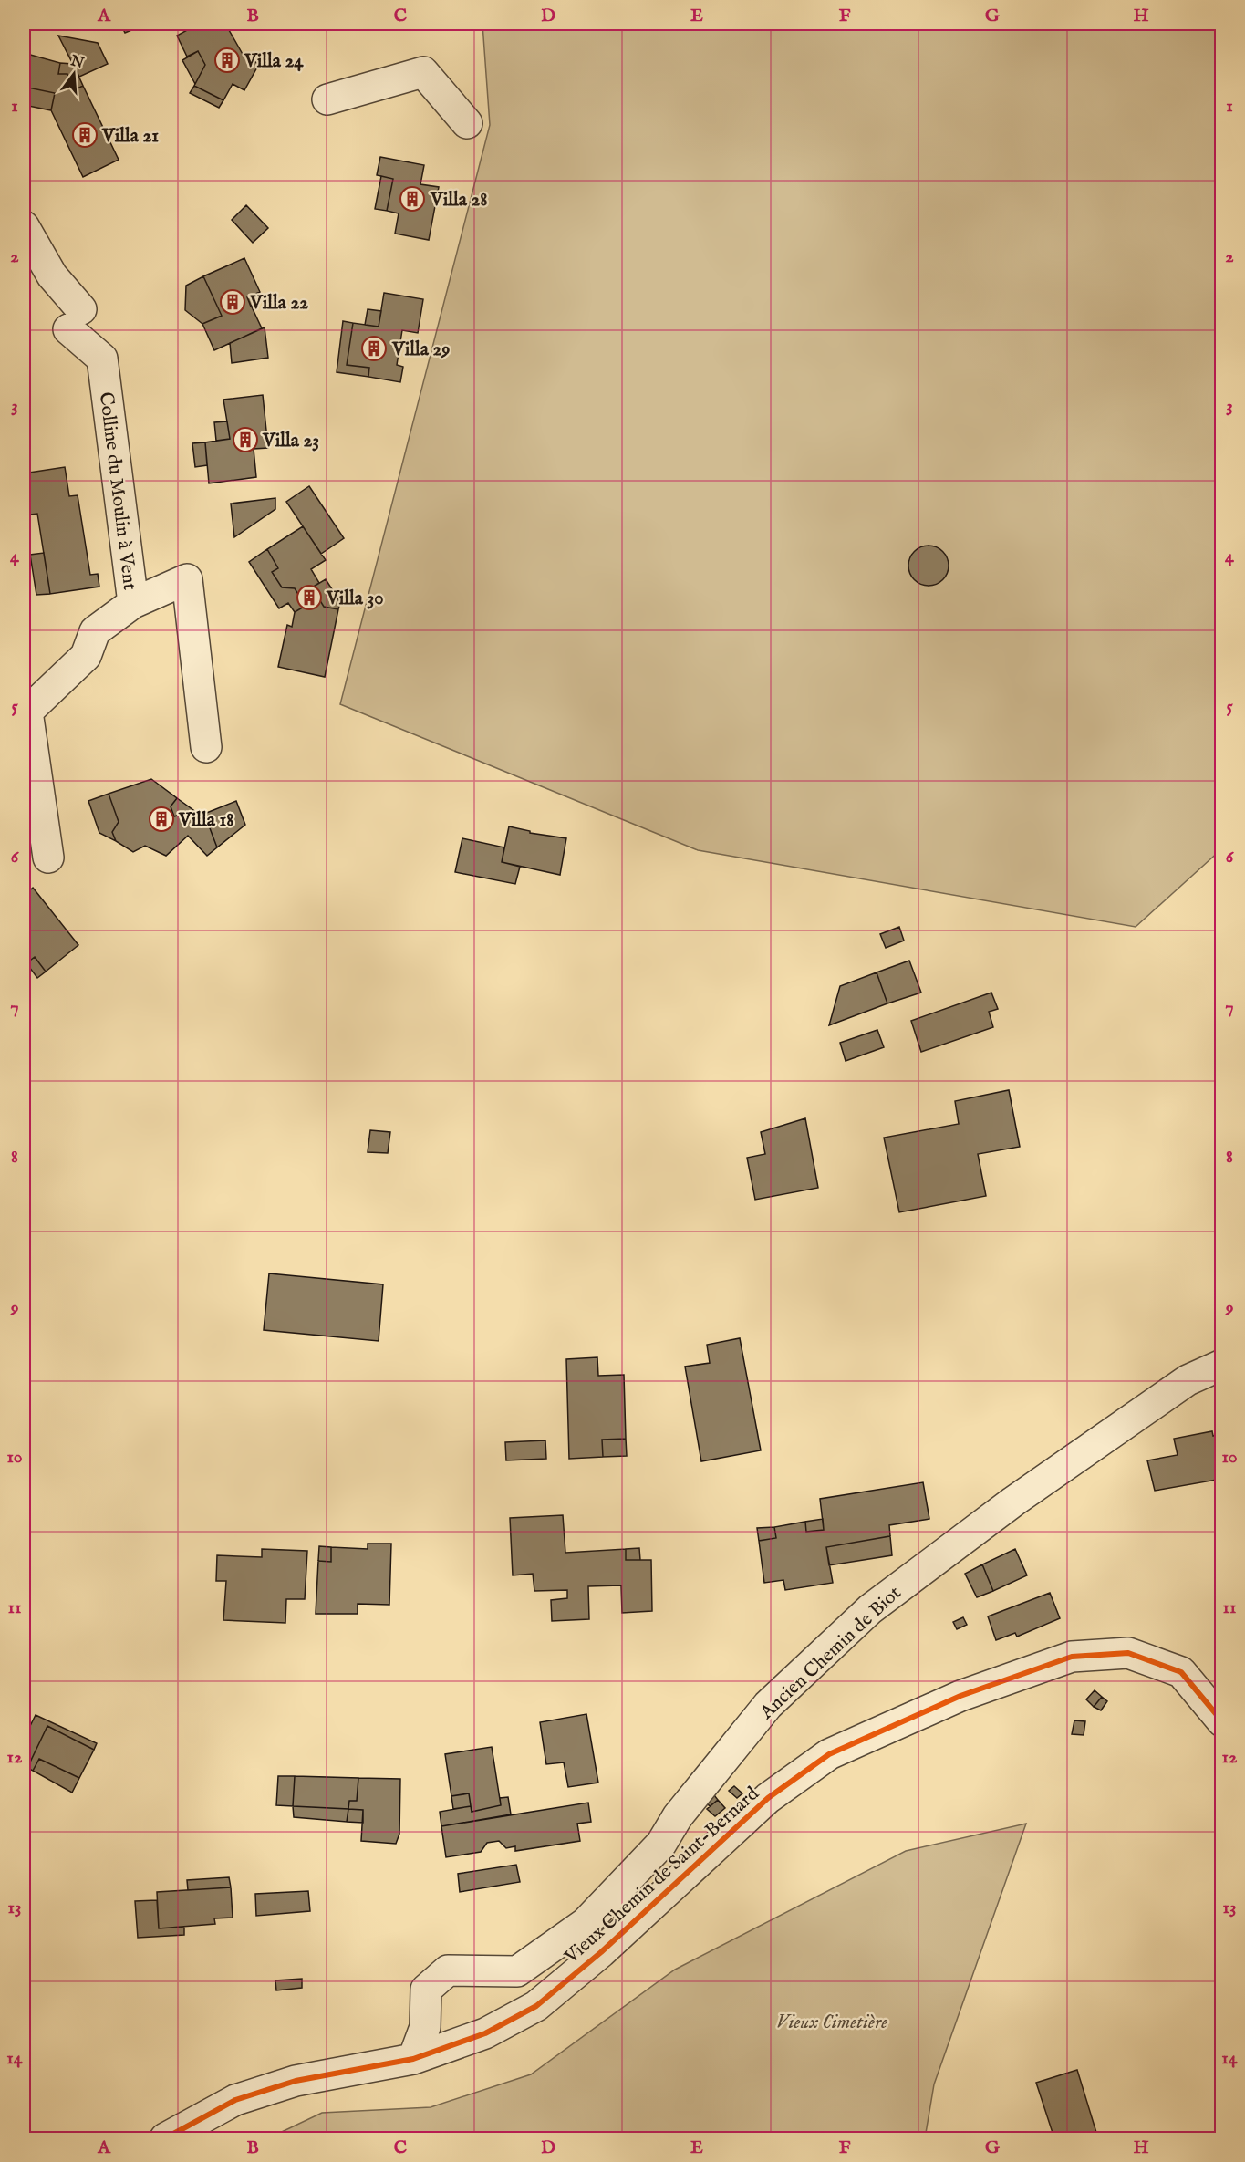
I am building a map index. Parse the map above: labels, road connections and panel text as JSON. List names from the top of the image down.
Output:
{
  "streets": {
    "street": ["Colline du Moulin à Vent", "Ancien Chemin de Biot", "Vieux Chemin de Saint-Bernard"]
  },
  "crossings": [
    ["Ancien Chemin de Biot", "Vieux Chemin de Saint-Bernard"]
  ],
  "parks": ["Vieux Cimetière"],
  "places": {
    "building": [
      "Villa 24",
      "Villa 21",
      "Villa 28",
      "Villa 22",
      "Villa 29",
      "Villa 23",
      "Villa 30",
      "Villa 18"
    ]
  },
  "north": "top",
  "grid": {
    "columns": [
      "A",
      "B",
      "C",
      "D",
      "E",
      "F",
      "G",
      "H"
    ],
    "rows": [
      "1",
      "2",
      "3",
      "4",
      "5",
      "6",
      "7",
      "8",
      "9",
      "10",
      "11",
      "12",
      "13",
      "14"
    ]
  }
}
